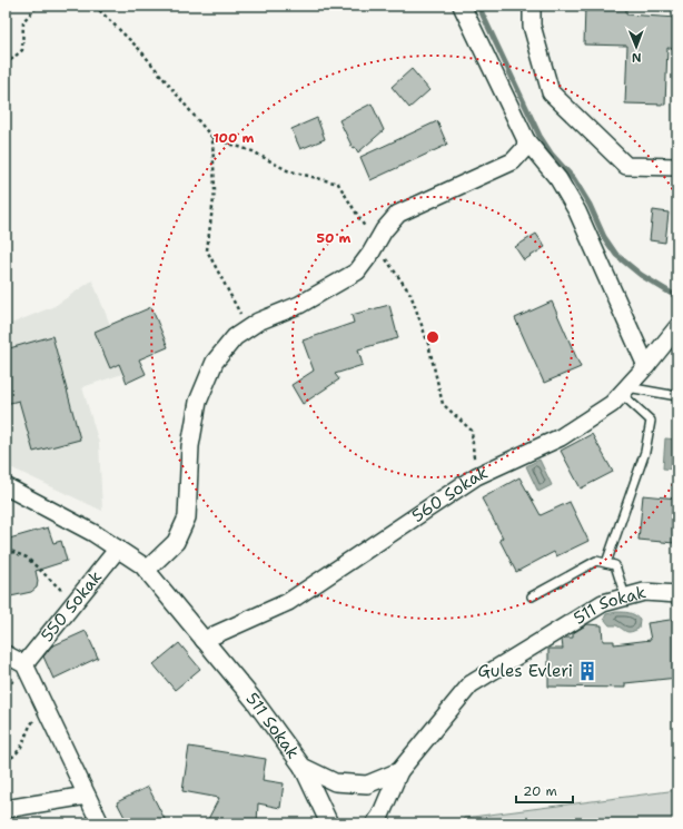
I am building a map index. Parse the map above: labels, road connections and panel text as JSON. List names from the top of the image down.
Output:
{
  "streets": {
    "street": ["560 Sokak", "550 Sokak", "511 Sokak"]
  },
  "crossings": [
    ["560 Sokak", "511 Sokak"],
    ["550 Sokak", "511 Sokak"]
  ],
  "places": {
    "building": ["Gules Evleri"]
  },
  "scale_bar": "20 m",
  "north": "bottom",
  "rings": ["100 m", "50 m"]
}
